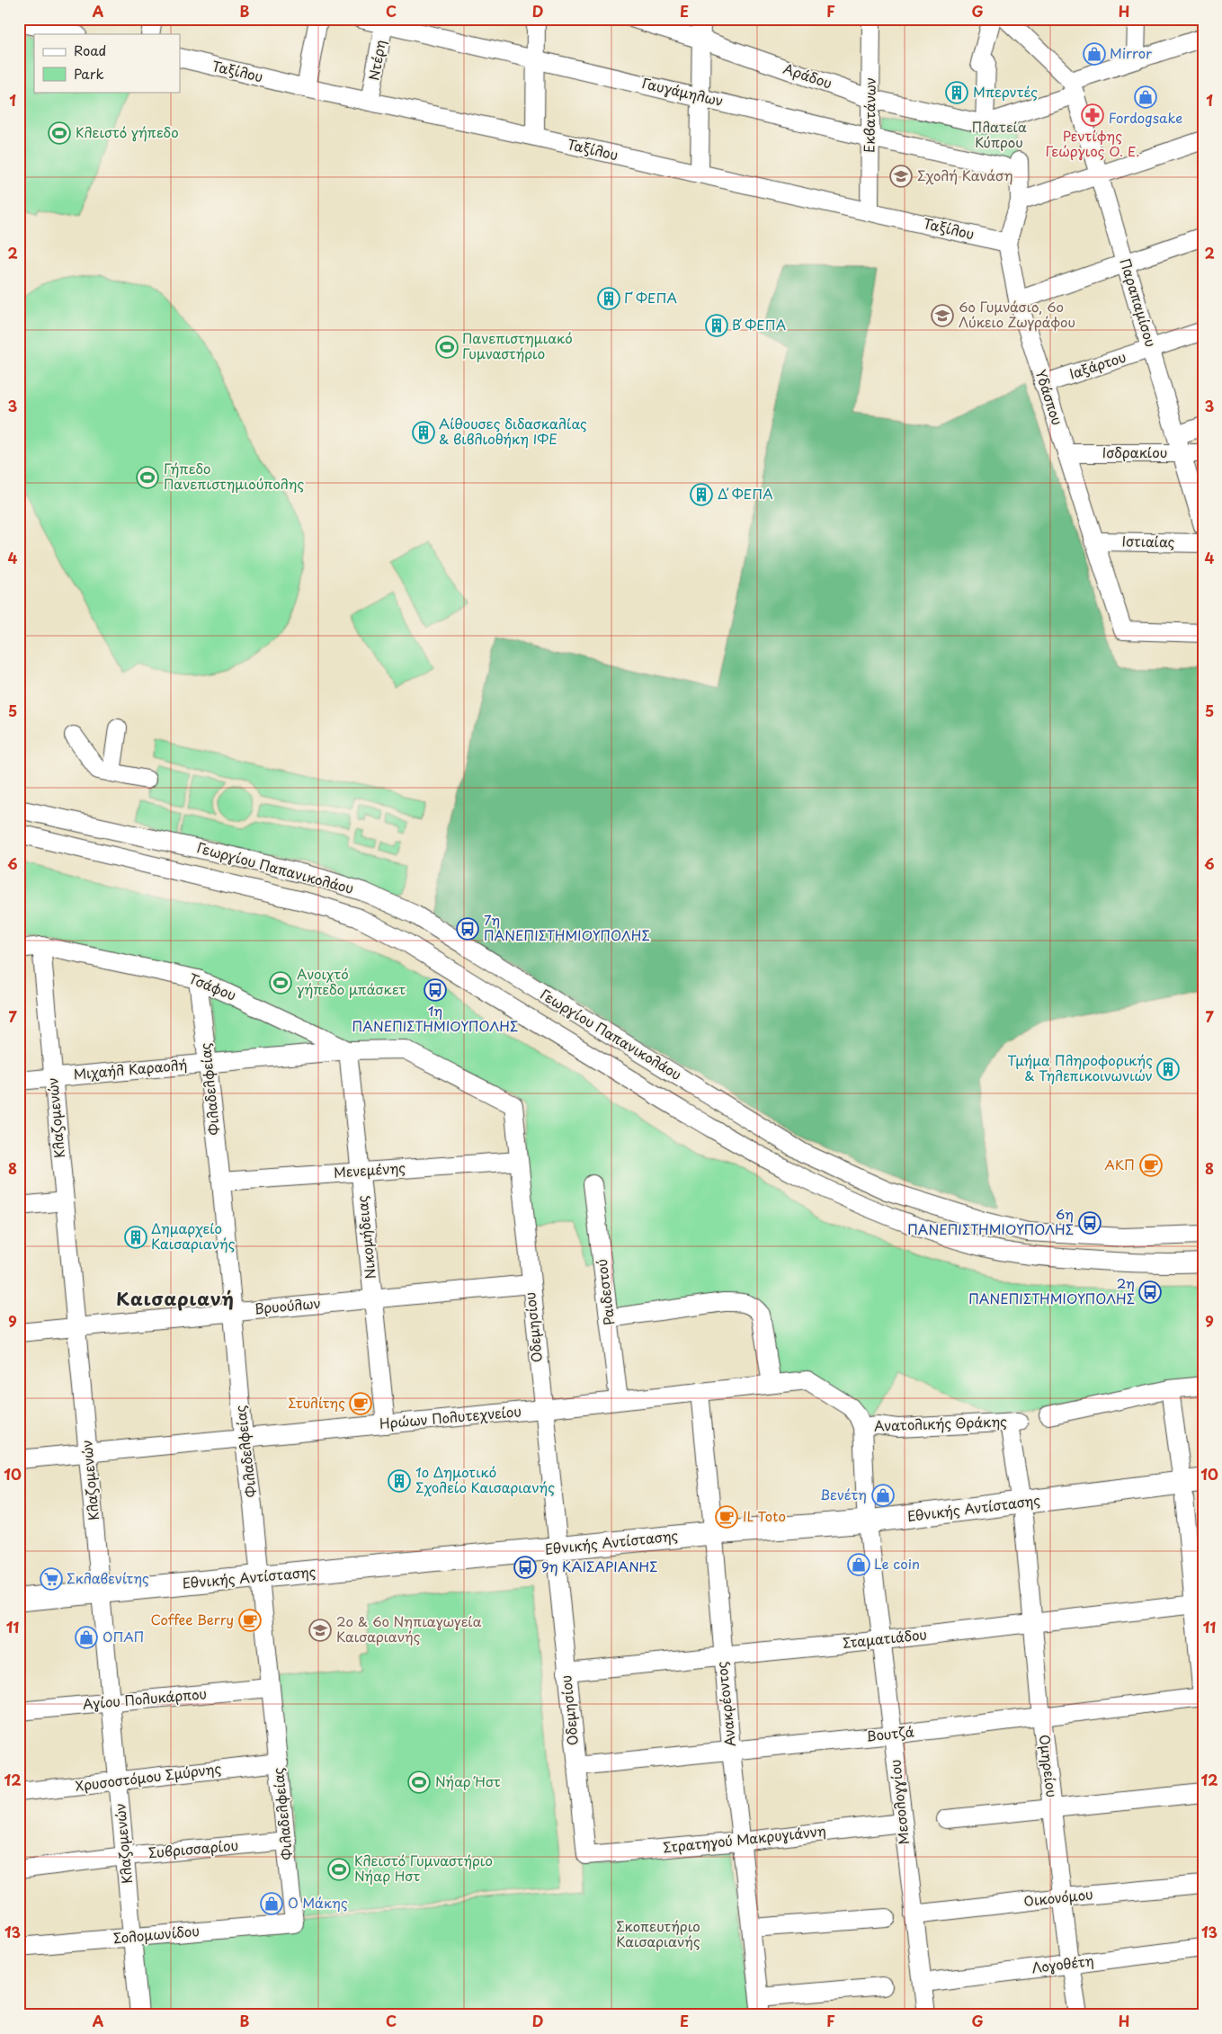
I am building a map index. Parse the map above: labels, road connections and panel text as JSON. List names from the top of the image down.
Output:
{
  "streets": {
    "main road": ["Εθνικής Αντίστασης"],
    "street": [
      "Ντέρη",
      "Ταξίλου",
      "Αράδου",
      "Γαυγάμηλων",
      "Εκβατάνων",
      "Παραπαμίσου",
      "Ιαξάρτου",
      "Υδάσπου",
      "Ισδρακίου",
      "Ιστιαίας",
      "Γεωργίου Παπανικολάου",
      "Τσάφου",
      "Μιχαήλ Καραολή",
      "Φιλαδελφείας",
      "Κλαζομενών",
      "Μενεμένης",
      "Νικομήδειας",
      "Ραιδεστού",
      "Βρυούλων",
      "Οδεμησίου",
      "Ηρώων Πολυτεχνείου",
      "Ανατολικής Θράκης",
      "Σταματιάδου",
      "Αγίου Πολυκάρπου",
      "Ανακρέοντος",
      "Βουτζά",
      "Ομηρείου",
      "Χρυσοστόμου Σμύρνης",
      "Μεσολογγίου",
      "Στρατηγού Μακρυγιάννη",
      "Συβρισσαρίου",
      "Οικονόμου",
      "Σολομωνίδου",
      "Λογοθέτη"
    ]
  },
  "crossings": [
    ["Ντέρη", "Ταξίλου"],
    ["Ντέρη", "Γαυγάμηλων"],
    ["Ταξίλου", "Εκβατάνων"],
    ["Ταξίλου", "Υδάσπου"],
    ["Αράδου", "Εκβατάνων"],
    ["Γαυγάμηλων", "Εκβατάνων"],
    ["Γαυγάμηλων", "Υδάσπου"],
    ["Παραπαμίσου", "Ιαξάρτου"],
    ["Παραπαμίσου", "Ισδρακίου"],
    ["Ιαξάρτου", "Υδάσπου"],
    ["Υδάσπου", "Ισδρακίου"],
    ["Υδάσπου", "Ιστιαίας"],
    ["Τσάφου", "Μιχαήλ Καραολή"],
    ["Τσάφου", "Φιλαδελφείας"],
    ["Τσάφου", "Κλαζομενών"],
    ["Τσάφου", "Νικομήδειας"],
    ["Μιχαήλ Καραολή", "Φιλαδελφείας"],
    ["Μιχαήλ Καραολή", "Κλαζομενών"],
    ["Μιχαήλ Καραολή", "Νικομήδειας"],
    ["Μιχαήλ Καραολή", "Οδεμησίου"],
    ["Φιλαδελφείας", "Μενεμένης"],
    ["Φιλαδελφείας", "Βρυούλων"],
    ["Φιλαδελφείας", "Ηρώων Πολυτεχνείου"],
    ["Φιλαδελφείας", "Εθνικής Αντίστασης"],
    ["Φιλαδελφείας", "Αγίου Πολυκάρπου"],
    ["Φιλαδελφείας", "Χρυσοστόμου Σμύρνης"],
    ["Φιλαδελφείας", "Συβρισσαρίου"],
    ["Φιλαδελφείας", "Σολομωνίδου"],
    ["Κλαζομενών", "Βρυούλων"],
    ["Κλαζομενών", "Ηρώων Πολυτεχνείου"],
    ["Κλαζομενών", "Εθνικής Αντίστασης"],
    ["Κλαζομενών", "Αγίου Πολυκάρπου"],
    ["Κλαζομενών", "Χρυσοστόμου Σμύρνης"],
    ["Κλαζομενών", "Συβρισσαρίου"],
    ["Κλαζομενών", "Σολομωνίδου"],
    ["Μενεμένης", "Νικομήδειας"],
    ["Μενεμένης", "Οδεμησίου"],
    ["Νικομήδειας", "Βρυούλων"],
    ["Νικομήδειας", "Ηρώων Πολυτεχνείου"],
    ["Ραιδεστού", "Ηρώων Πολυτεχνείου"],
    ["Βρυούλων", "Οδεμησίου"],
    ["Οδεμησίου", "Ηρώων Πολυτεχνείου"],
    ["Οδεμησίου", "Εθνικής Αντίστασης"],
    ["Οδεμησίου", "Σταματιάδου"],
    ["Οδεμησίου", "Βουτζά"],
    ["Οδεμησίου", "Στρατηγού Μακρυγιάννη"],
    ["Ηρώων Πολυτεχνείου", "Ανατολικής Θράκης"],
    ["Ηρώων Πολυτεχνείου", "Ανακρέοντος"],
    ["Ηρώων Πολυτεχνείου", "Μεσολογγίου"],
    ["Ανατολικής Θράκης", "Ομηρείου"],
    ["Ανατολικής Θράκης", "Μεσολογγίου"],
    ["Εθνικής Αντίστασης", "Ανακρέοντος"],
    ["Εθνικής Αντίστασης", "Ομηρείου"],
    ["Εθνικής Αντίστασης", "Μεσολογγίου"],
    ["Σταματιάδου", "Ανακρέοντος"],
    ["Σταματιάδου", "Ομηρείου"],
    ["Σταματιάδου", "Μεσολογγίου"],
    ["Ανακρέοντος", "Βουτζά"],
    ["Ανακρέοντος", "Στρατηγού Μακρυγιάννη"],
    ["Βουτζά", "Ομηρείου"],
    ["Βουτζά", "Μεσολογγίου"],
    ["Ομηρείου", "Οικονόμου"],
    ["Ομηρείου", "Λογοθέτη"],
    ["Μεσολογγίου", "Στρατηγού Μακρυγιάννη"],
    ["Μεσολογγίου", "Οικονόμου"],
    ["Μεσολογγίου", "Λογοθέτη"]
  ],
  "districts": ["Καισαριανή"],
  "parks": ["Πλατεία Κύπρου", "Σκοπευτήριο Καισαριανής"],
  "places": {
    "shop": [
      "Mirror",
      "Fordogsake",
      "Βενέτη",
      "Le coin",
      "ΟΠΑΠ",
      "Ο Μάκης"
    ],
    "building": [
      "Μπερντές",
      "Γ΄ ΦΕΠΑ",
      "Β΄ ΦΕΠΑ",
      "Αίθουσες διδασκαλίας & βιβλιοθήκη ΙΦΕ",
      "Δ΄ ΦΕΠΑ",
      "Τμήμα Πληροφορικής & Τηλεπικοινωνιών",
      "Δημαρχείο Καισαριανής",
      "1ο Δημοτικό Σχολείο Καισαριανής"
    ],
    "pharmacy": ["Ρεντίφης Γεώργιος Ο. Ε."],
    "sports": [
      "Κλειστό γήπεδο",
      "Πανεπιστημιακό Γυμναστήριο",
      "Γήπεδο Πανεπιστημιούπολης",
      "Ανοιχτό γήπεδο μπάσκετ",
      "Νήαρ Ήστ",
      "Κλειστό Γυμναστήριο Νήαρ Ηστ"
    ],
    "school or university": ["Σχολή Κανάση", "6ο Γυμνάσιο, 6ο Λύκειο Ζωγράφου", "2ο & 6ο Νηπιαγωγεία Καισαριανής"],
    "bus stop": [
      "7η ΠΑΝΕΠΙΣΤΗΜΙΟΥΠΟΛΗΣ",
      "1η ΠΑΝΕΠΙΣΤΗΜΙΟΥΠΟΛΗΣ",
      "6η ΠΑΝΕΠΙΣΤΗΜΙΟΥΠΟΛΗΣ",
      "2η ΠΑΝΕΠΙΣΤΗΜΙΟΥΠΟΛΗΣ",
      "9η ΚΑΙΣΑΡΙΑΝΗΣ"
    ],
    "cafe": [
      "ΑΚΠ",
      "Στυλίτης",
      "IL Toto",
      "Coffee Berry"
    ],
    "supermarket": ["Σκλαβενίτης"]
  },
  "legend": ["Road", "Park"],
  "grid": {
    "columns": [
      "A",
      "B",
      "C",
      "D",
      "E",
      "F",
      "G",
      "H"
    ],
    "rows": [
      "1",
      "2",
      "3",
      "4",
      "5",
      "6",
      "7",
      "8",
      "9",
      "10",
      "11",
      "12",
      "13"
    ]
  }
}
